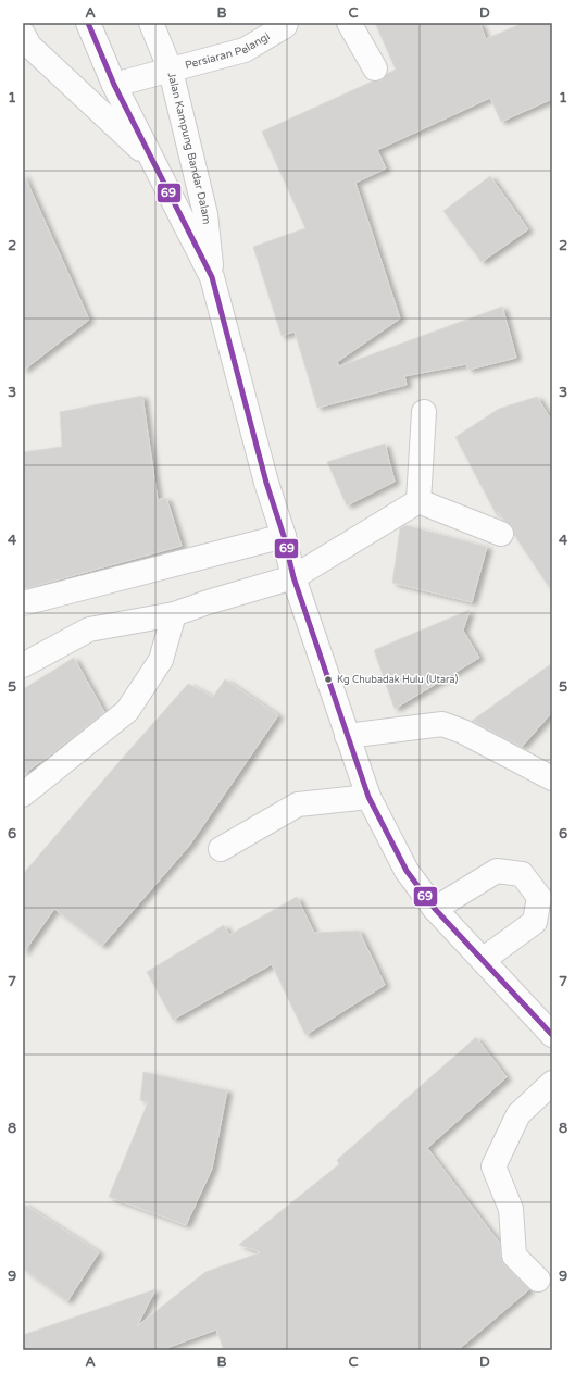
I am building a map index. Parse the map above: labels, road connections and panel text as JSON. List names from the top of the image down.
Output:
{
  "streets": {
    "street": ["Persiaran Pelangi", "Jalan Kampung Bandar Dalam"]
  },
  "crossings": [
    ["Persiaran Pelangi", "Jalan Kampung Bandar Dalam"]
  ],
  "places": ["Kg Chubadak Hulu (Utara)"],
  "lines": ["transit line 69"],
  "grid": {
    "columns": [
      "A",
      "B",
      "C",
      "D"
    ],
    "rows": [
      "1",
      "2",
      "3",
      "4",
      "5",
      "6",
      "7",
      "8",
      "9"
    ]
  }
}
